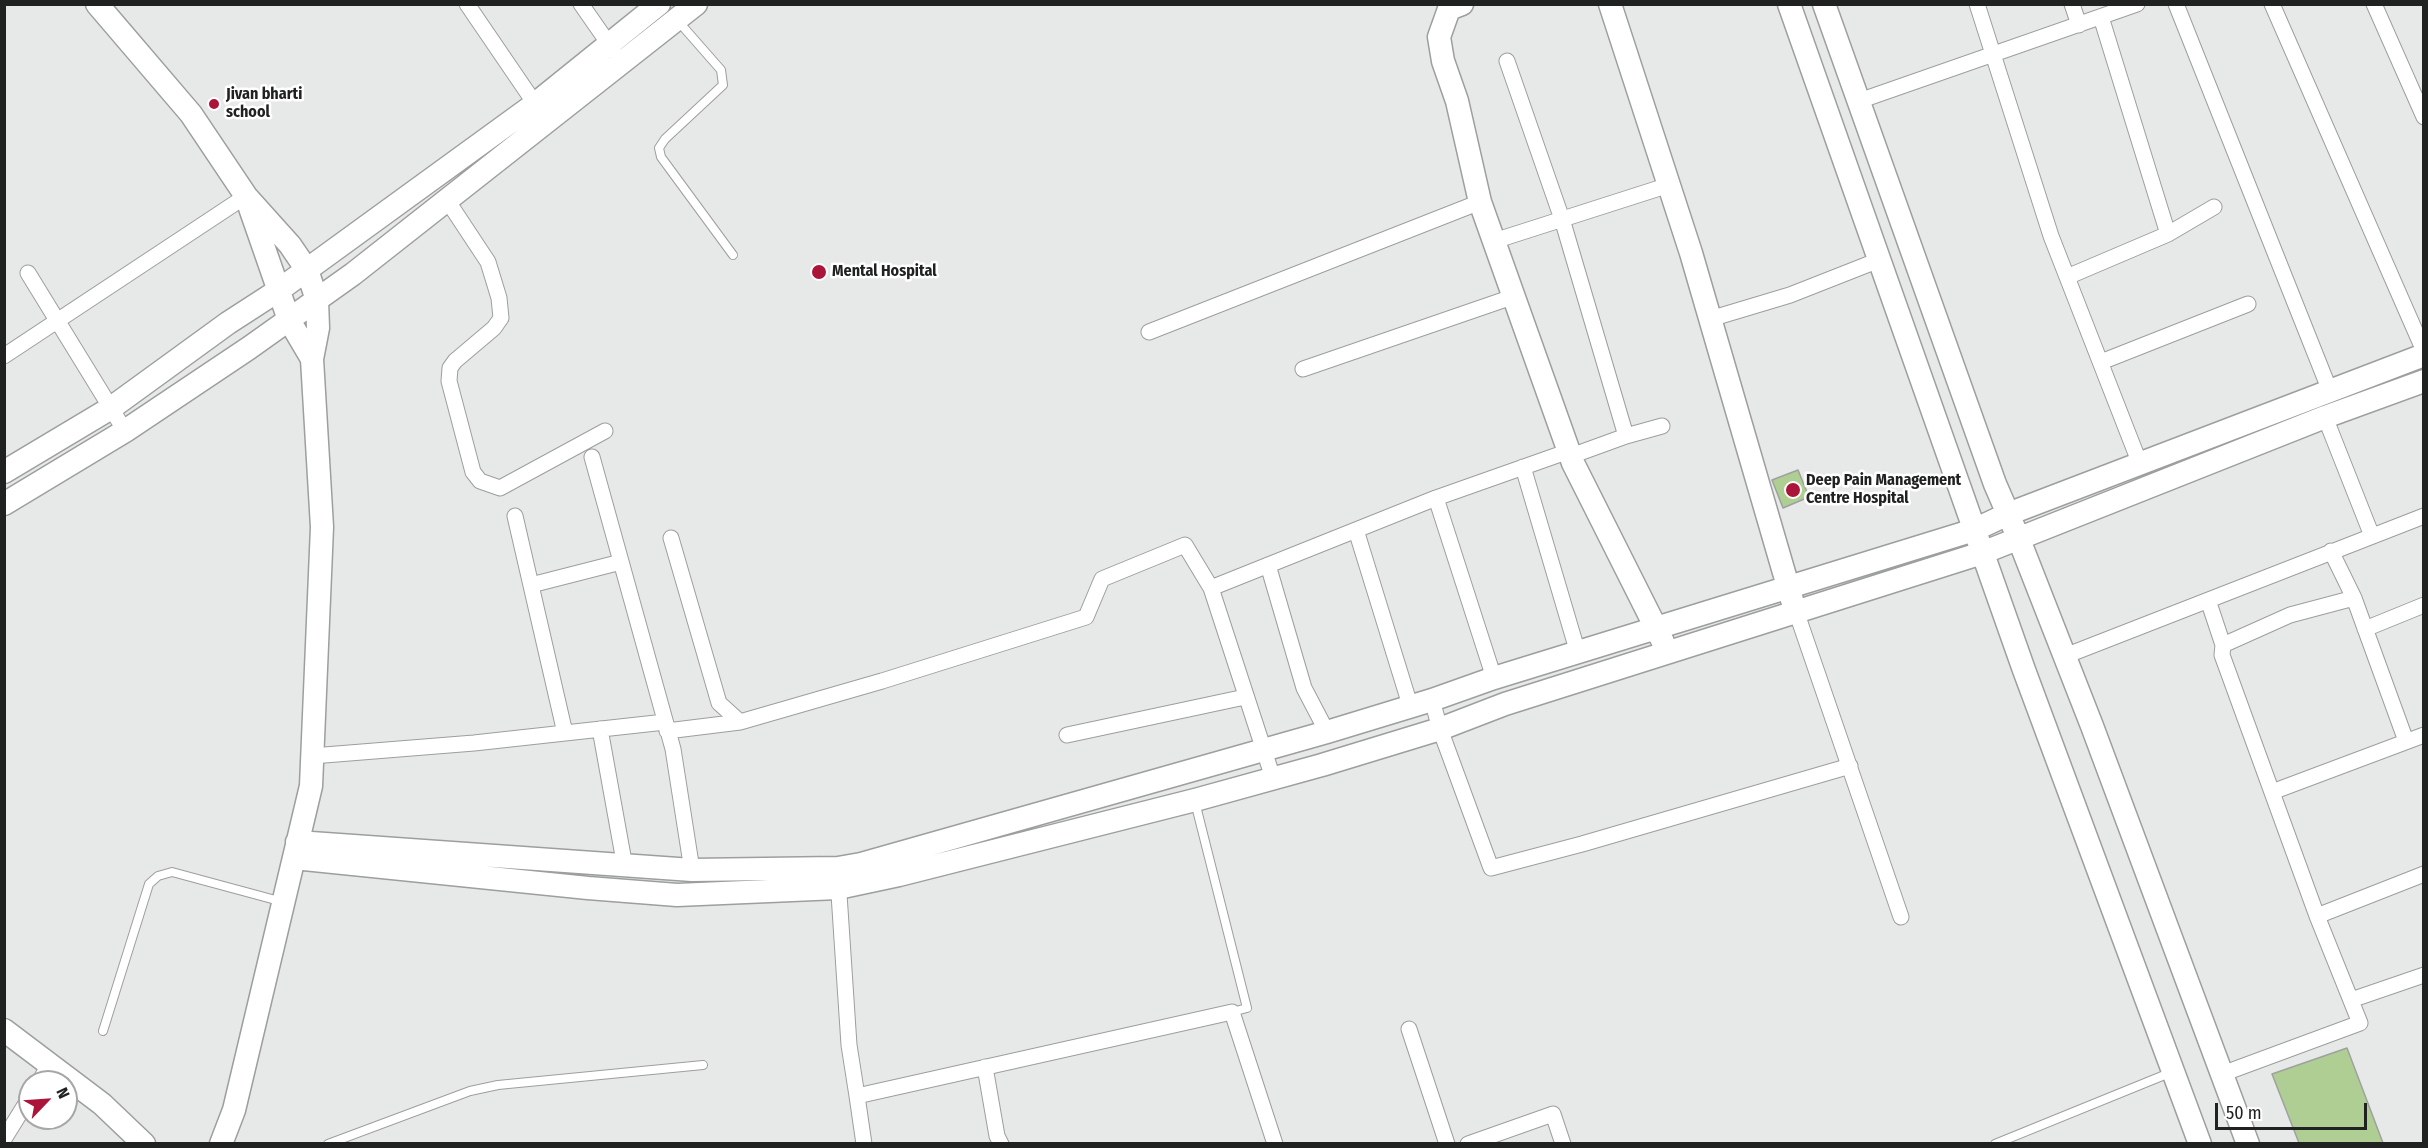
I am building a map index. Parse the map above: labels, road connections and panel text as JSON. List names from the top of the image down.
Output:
{
  "places": ["Jivan bharti school", "Mental Hospital", "Deep Pain Management Centre Hospital"],
  "scale_bar": "50 m",
  "north": "top right"
}
